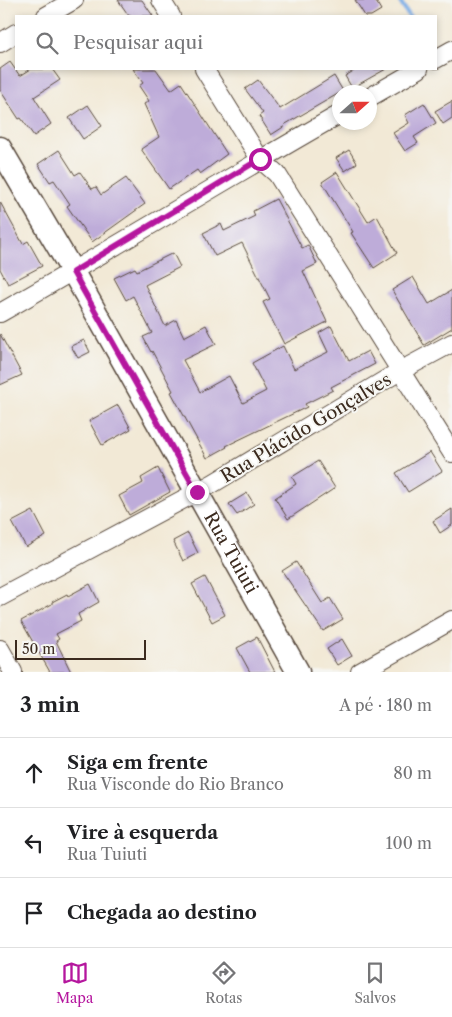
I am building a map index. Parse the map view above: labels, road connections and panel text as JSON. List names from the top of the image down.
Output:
{
  "streets": {
    "main road": ["Rua Tuiuti"],
    "street": ["Rua Plácido Gonçalves"]
  },
  "crossings": [
    ["Rua Plácido Gonçalves", "Rua Tuiuti"]
  ],
  "scale_bar": "50 m",
  "north": "right",
  "page": {
    "search": "Pesquisar aqui",
    "scale": "50 m",
    "heading": ["3 min", "A pé · 180 m"],
    "list": [
      ["Siga em frente", "Rua Visconde do Rio Branco", "80 m"],
      ["Vire à esquerda", "Rua Tuiuti", "100 m"],
      "Chegada ao destino"
    ],
    "nav": ["Mapa", "Rotas", "Salvos"]
  }
}
